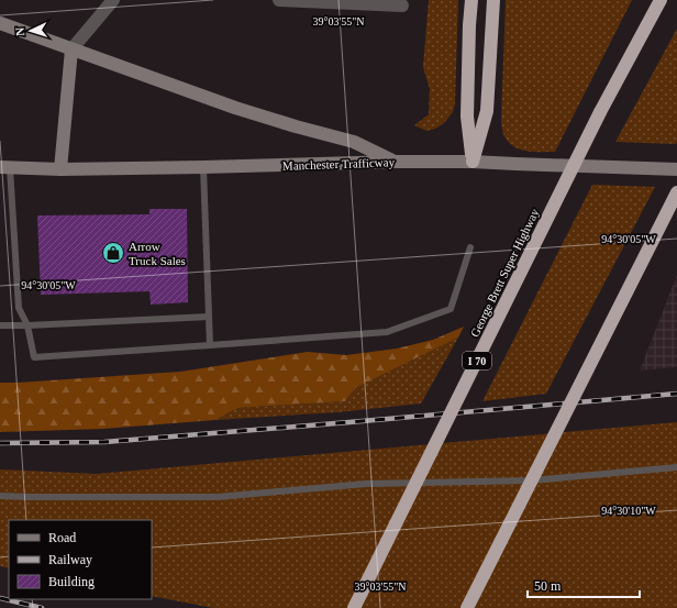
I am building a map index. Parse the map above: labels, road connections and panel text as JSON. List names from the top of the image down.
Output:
{
  "streets": {
    "highway": ["George Brett Super Highway", "I 70"],
    "main road": ["Manchester Trafficway"]
  },
  "places": {
    "shop": ["Arrow Truck Sales"]
  },
  "legend": ["Road", "Railway", "Building"],
  "scale_bar": "50 m",
  "north": "left",
  "coordinates": ["39°03'55\"N", "94°30'05\"W", "94°30'10\"W"]
}
